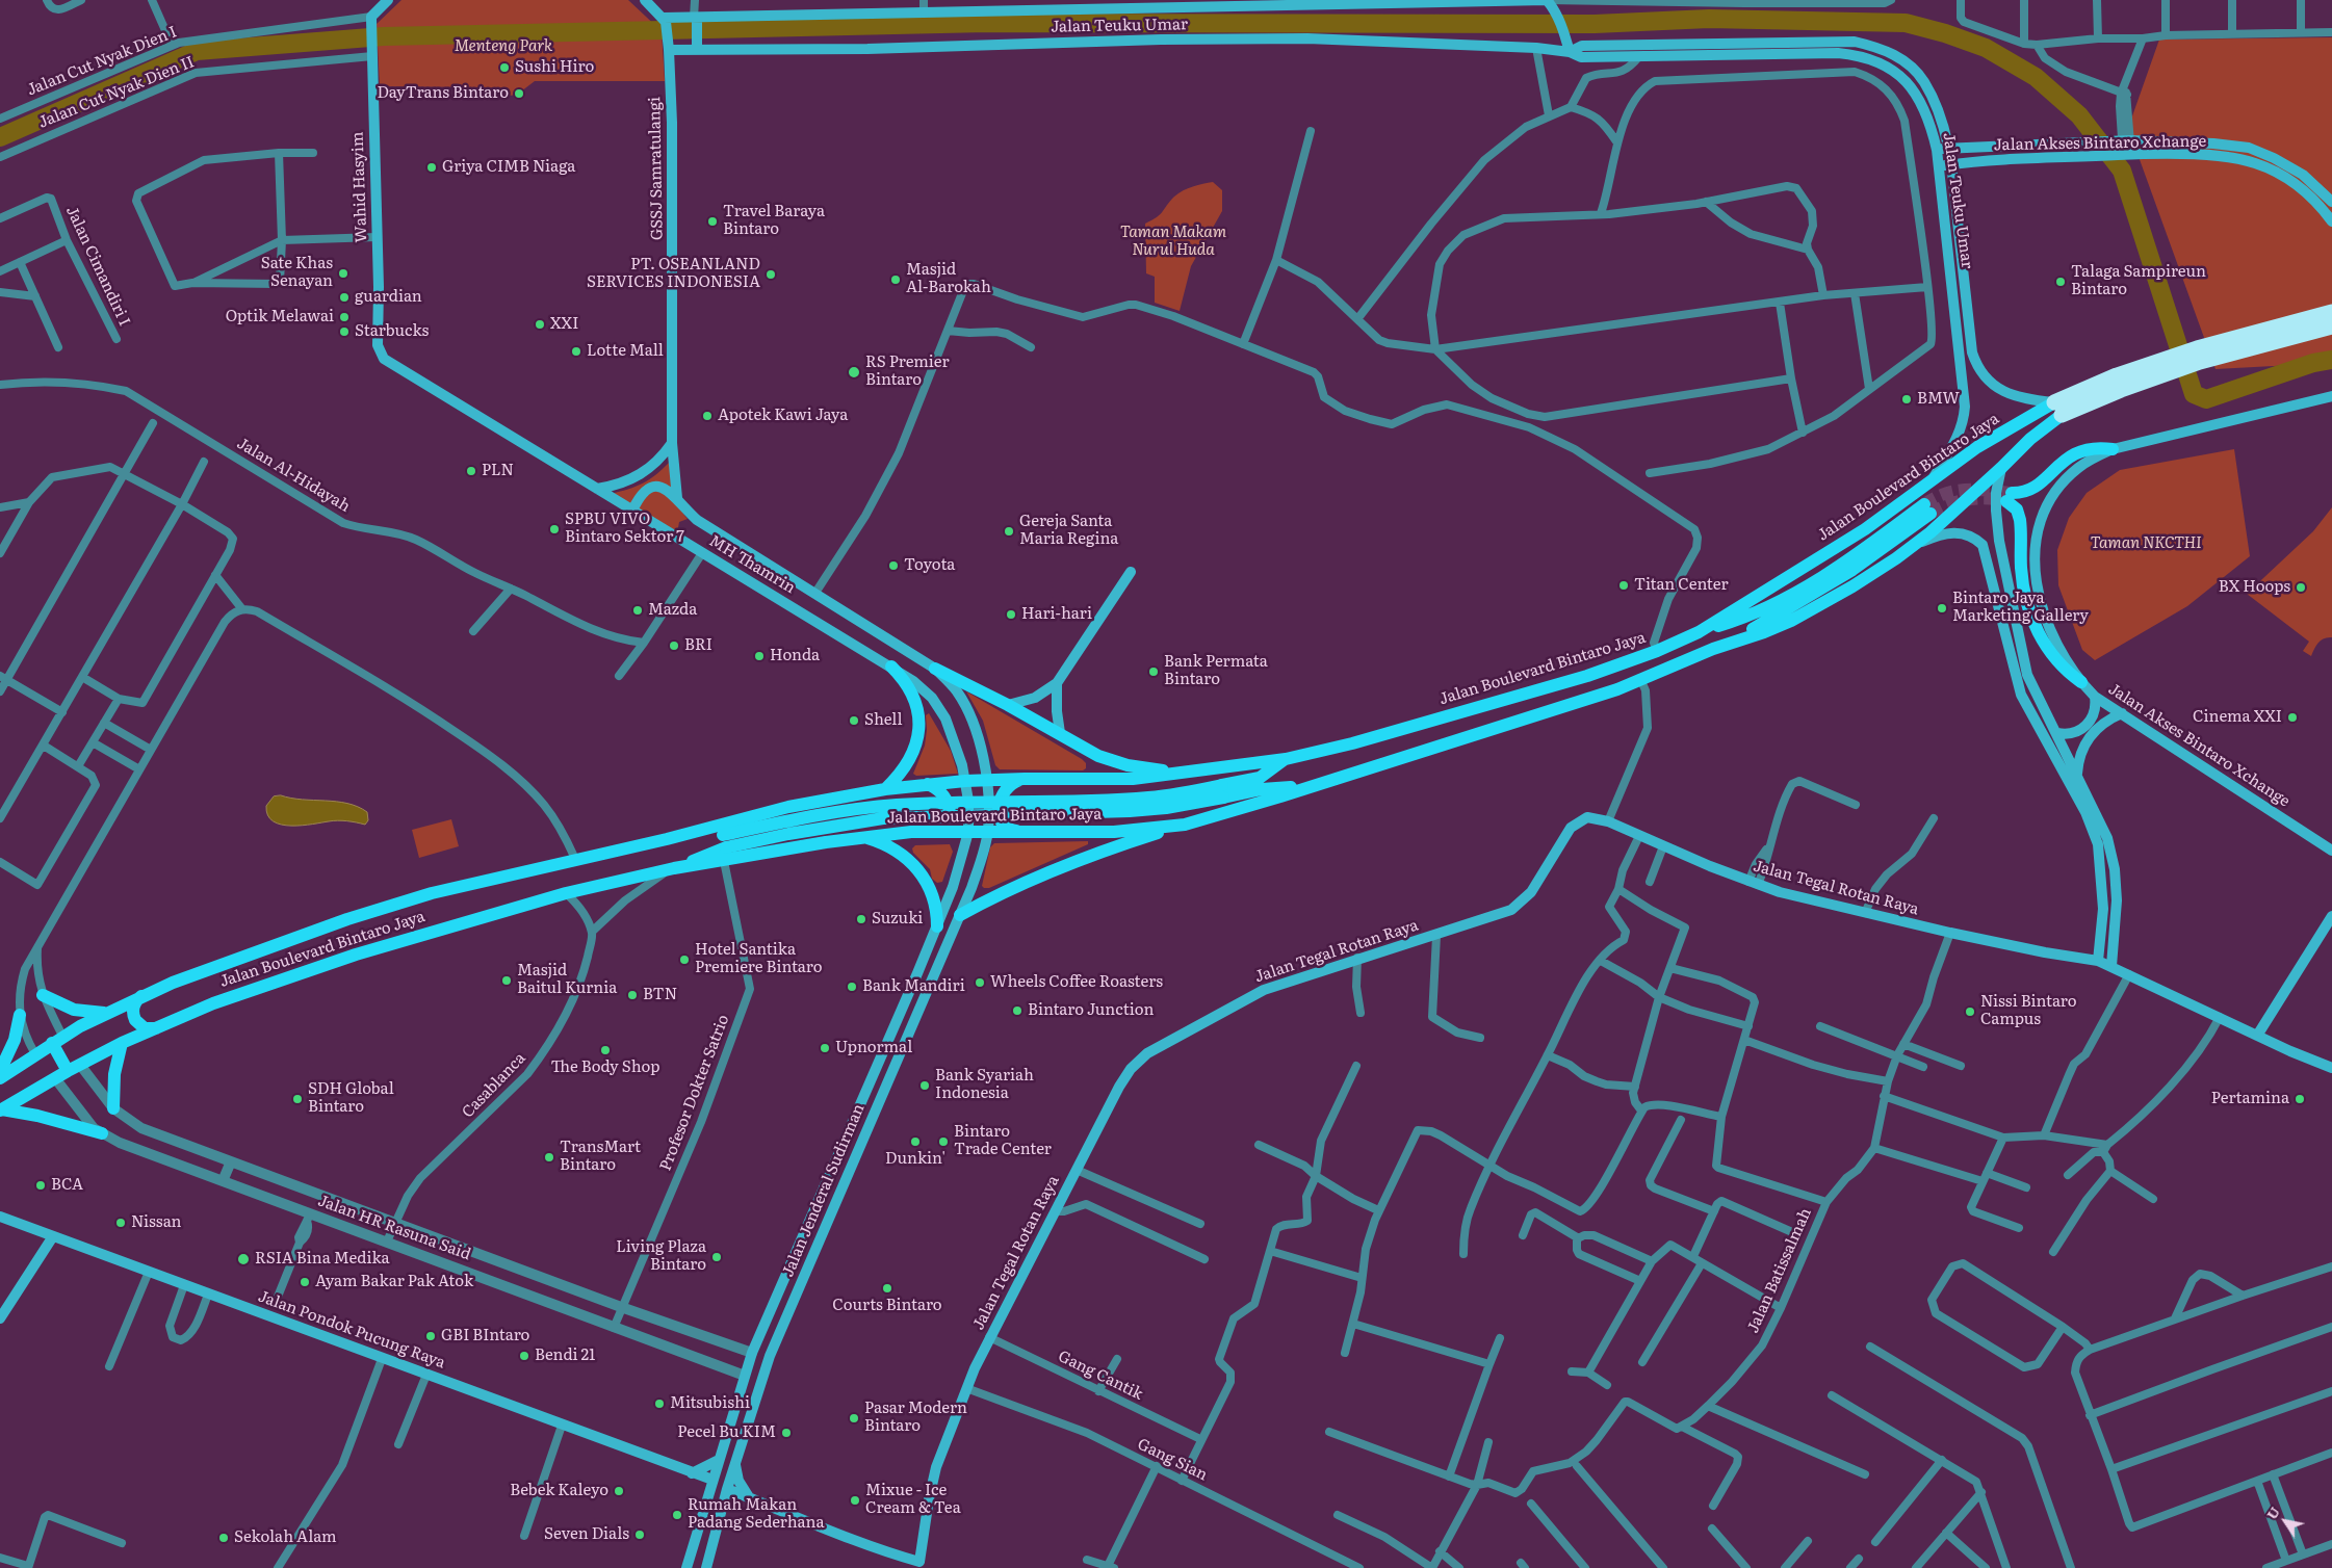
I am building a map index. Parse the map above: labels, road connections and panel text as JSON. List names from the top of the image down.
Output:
{
  "streets": {
    "main road": [
      "Jalan Teuku Umar",
      "Jalan Akses Bintaro Xchange",
      "GSSJ Samratulangi",
      "Wahid Hasyim",
      "Jalan Boulevard Bintaro Jaya",
      "MH Thamrin",
      "Jalan Tegal Rotan Raya",
      "Jalan Jenderal Sudirman",
      "Jalan Pondok Pucung Raya"
    ],
    "street": [
      "Jalan Cut Nyak Dien I",
      "Jalan Cut Nyak Dien II",
      "Jalan Cimandiri I",
      "Jalan Al-Hidayah",
      "Casablanca",
      "Profesor Dokter Satrio",
      "Jalan HR Rasuna Said",
      "Jalan Batissalmah",
      "Gang Cantik",
      "Gang Sian"
    ]
  },
  "crossings": [
    ["Jalan Teuku Umar", "Jalan Akses Bintaro Xchange"],
    ["Jalan Teuku Umar", "GSSJ Samratulangi"],
    ["Jalan Teuku Umar", "Jalan Boulevard Bintaro Jaya"],
    ["Jalan Cut Nyak Dien I", "Wahid Hasyim"],
    ["Jalan Cut Nyak Dien II", "Wahid Hasyim"],
    ["GSSJ Samratulangi", "MH Thamrin"],
    ["Wahid Hasyim", "MH Thamrin"],
    ["Jalan Boulevard Bintaro Jaya", "MH Thamrin"],
    ["Jalan Boulevard Bintaro Jaya", "Profesor Dokter Satrio"],
    ["Jalan Boulevard Bintaro Jaya", "Jalan Jenderal Sudirman"],
    ["Jalan Boulevard Bintaro Jaya", "Jalan HR Rasuna Said"],
    ["MH Thamrin", "Jalan Jenderal Sudirman"],
    ["Jalan Tegal Rotan Raya", "Jalan Jenderal Sudirman"],
    ["Jalan Tegal Rotan Raya", "Jalan Batissalmah"],
    ["Jalan Tegal Rotan Raya", "Gang Cantik"],
    ["Jalan Tegal Rotan Raya", "Gang Sian"],
    ["Casablanca", "Jalan HR Rasuna Said"],
    ["Profesor Dokter Satrio", "Jalan HR Rasuna Said"],
    ["Jalan Jenderal Sudirman", "Jalan HR Rasuna Said"],
    ["Jalan Jenderal Sudirman", "Jalan Pondok Pucung Raya"]
  ],
  "parks": ["Menteng Park", "Taman Makam Nurul Huda", "Taman NKCTHI"],
  "places": [
    "Sushi Hiro",
    "DayTrans Bintaro",
    "Griya CIMB Niaga",
    "Travel Baraya Bintaro",
    "Sate Khas Senayan",
    "PT. OSEANLAND SERVICES INDONESIA",
    "Masjid Al-Barokah",
    "Talaga Sampireun Bintaro",
    "guardian",
    "Optik Melawai",
    "XXI",
    "Starbucks",
    "Lotte Mall",
    "RS Premier Bintaro",
    "BMW",
    "Apotek Kawi Jaya",
    "PLN",
    "SPBU VIVO Bintaro Sektor 7",
    "Gereja Santa Maria Regina",
    "Toyota",
    "Titan Center",
    "BX Hoops",
    "Bintaro Jaya Marketing Gallery",
    "Mazda",
    "Hari-hari",
    "BRI",
    "Honda",
    "Bank Permata Bintaro",
    "Cinema XXI",
    "Shell",
    "Suzuki",
    "Hotel Santika Premiere Bintaro",
    "Masjid Baitul Kurnia",
    "Wheels Coffee Roasters",
    "Bank Mandiri",
    "BTN",
    "Bintaro Junction",
    "Nissi Bintaro Campus",
    "Upnormal",
    "The Body Shop",
    "Bank Syariah Indonesia",
    "SDH Global Bintaro",
    "Pertamina",
    "Dunkin'",
    "Bintaro Trade Center",
    "TransMart Bintaro",
    "BCA",
    "Nissan",
    "Living Plaza Bintaro",
    "RSIA Bina Medika",
    "Ayam Bakar Pak Atok",
    "Courts Bintaro",
    "GBI BIntaro",
    "Bendi 21",
    "Mitsubishi",
    "Pasar Modern Bintaro",
    "Pecel Bu KIM",
    "Bebek Kaleyo",
    "Mixue - Ice Cream & Tea",
    "Rumah Makan Padang Sederhana",
    "Seven Dials",
    "Sekolah Alam"
  ],
  "north": "top left"
}
